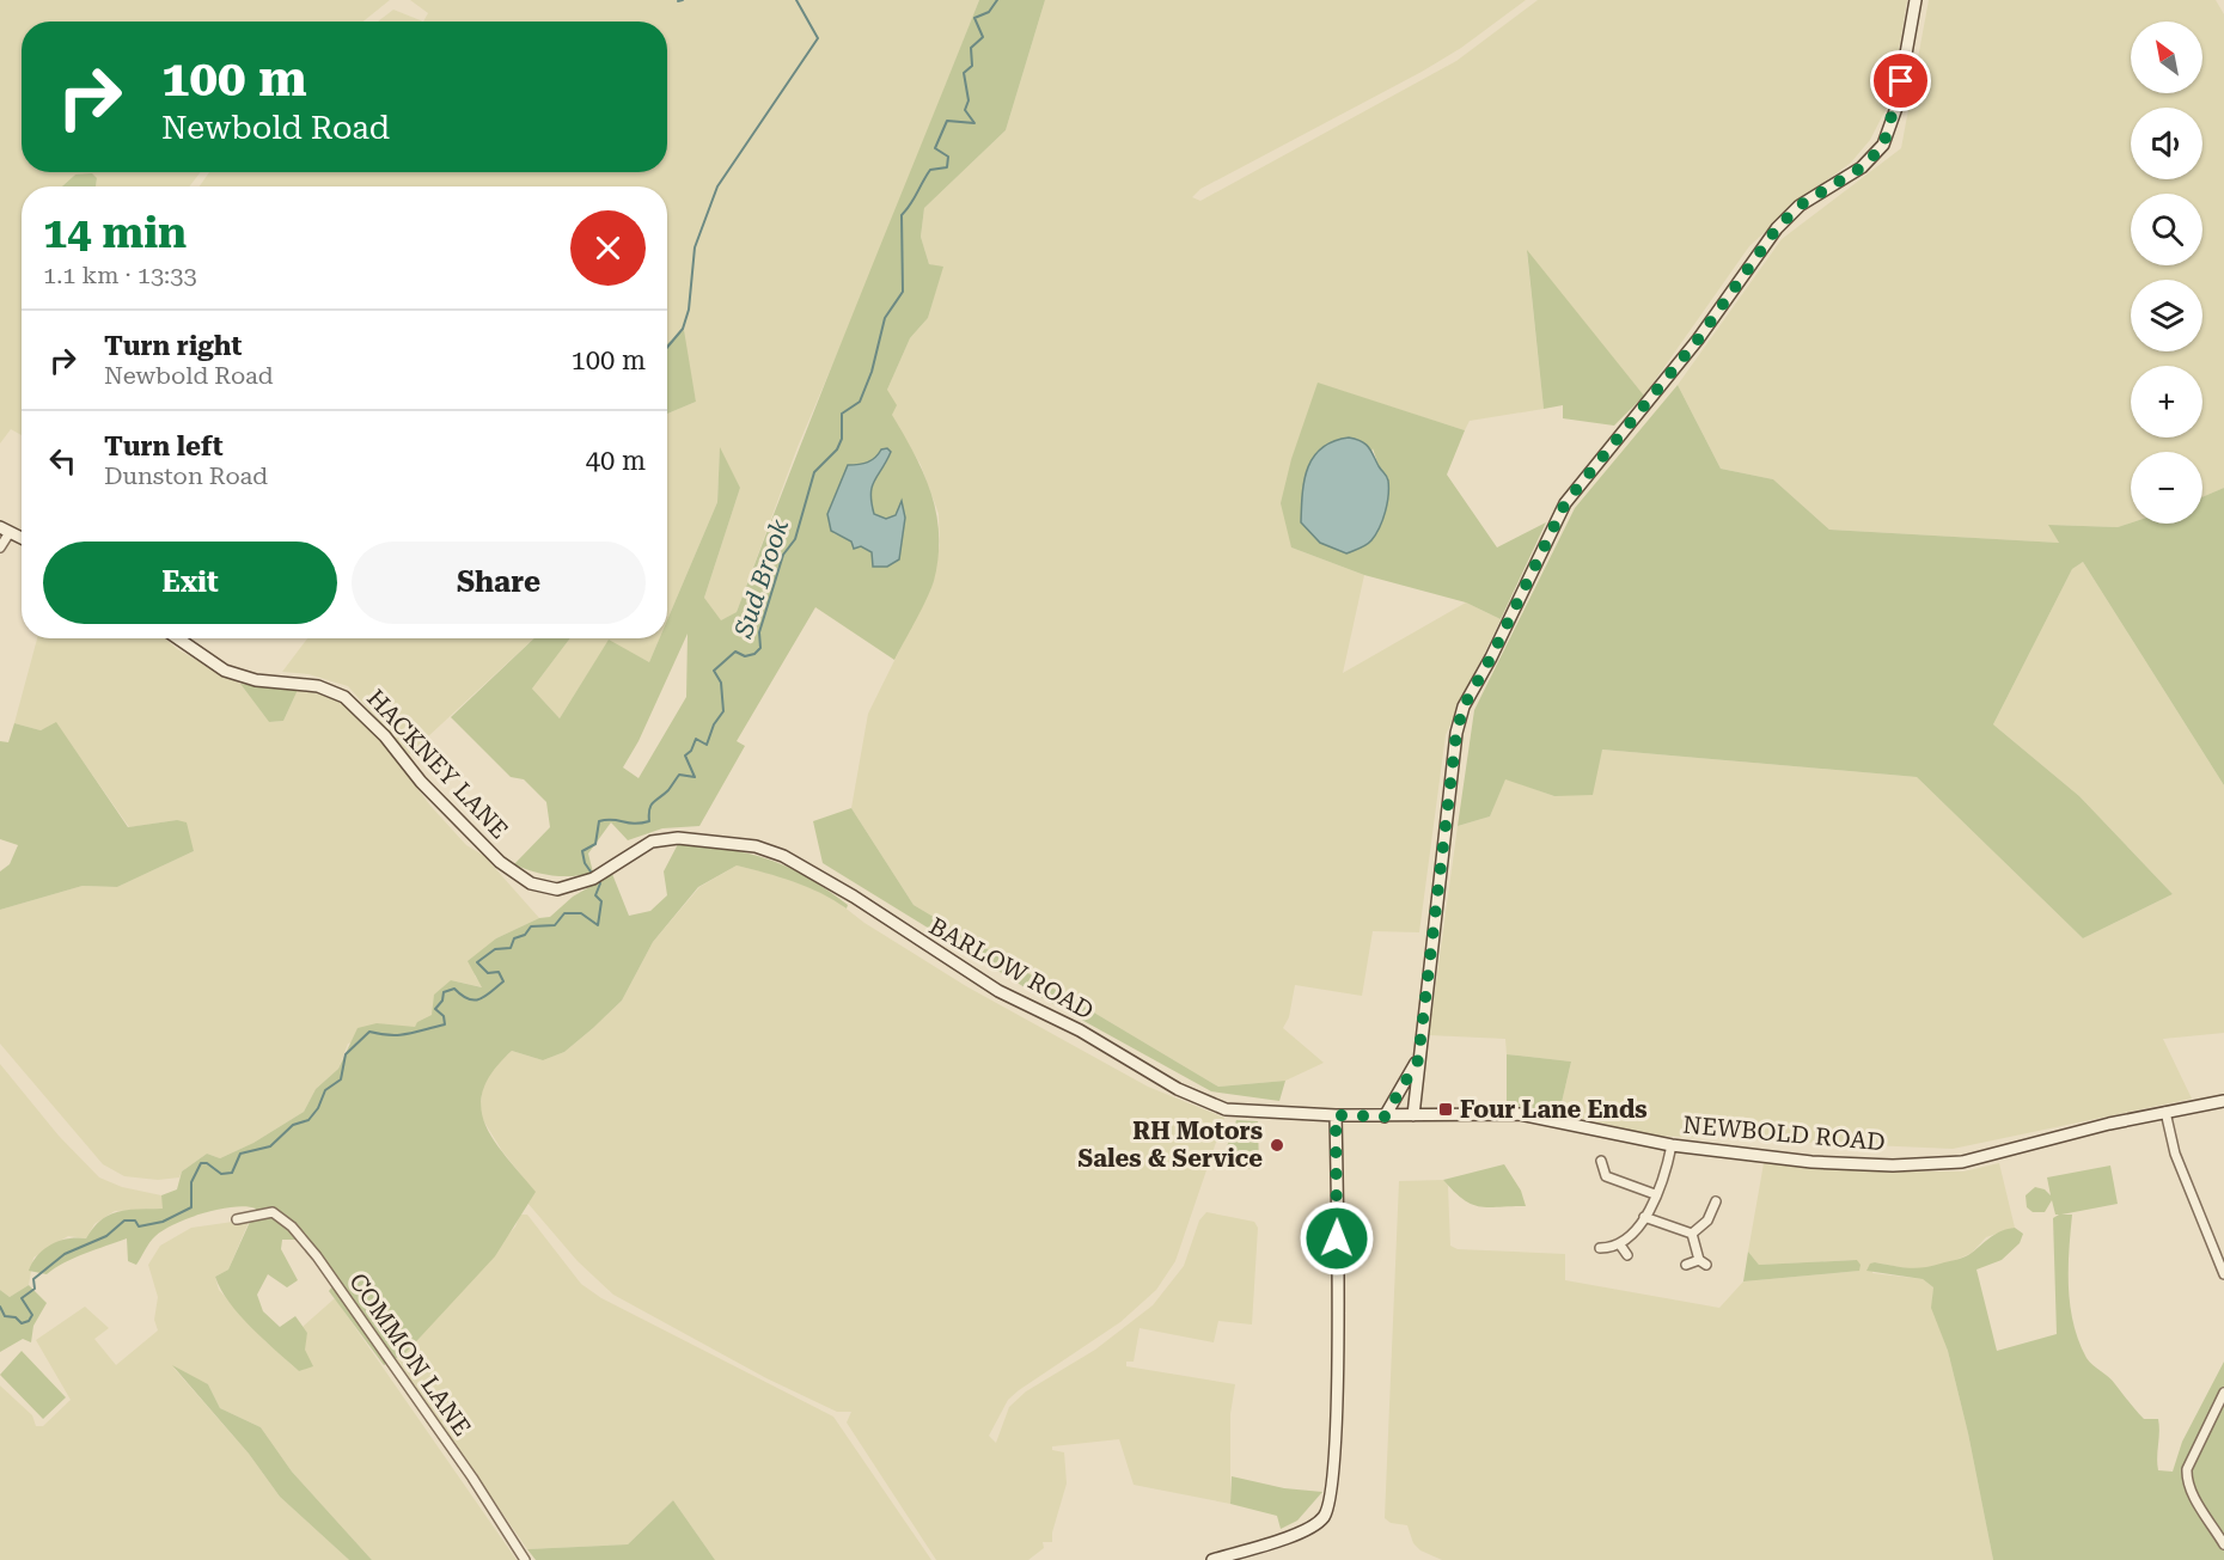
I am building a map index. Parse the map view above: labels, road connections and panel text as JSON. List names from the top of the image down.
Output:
{
  "streets": {
    "main road": ["HACKNEY LANE", "BARLOW ROAD", "NEWBOLD ROAD"],
    "street": ["COMMON LANE"]
  },
  "crossings": [
    ["HACKNEY LANE", "BARLOW ROAD"],
    ["BARLOW ROAD", "NEWBOLD ROAD"]
  ],
  "water": ["Sud Brook"],
  "places": {
    "transit": ["Four Lane Ends"],
    "other": ["RH Motors Sales & Service"]
  },
  "north": "top left",
  "page": {
    "map_buttons": ["+", "−"],
    "turn": ["100 m", "Newbold Road"],
    "heading": ["14 min", "1.1 km · 13:33"],
    "list": [
      {
        "name": "Turn right",
        "note": "Newbold Road",
        "value": "100 m"
      },
      {
        "name": "Turn left",
        "note": "Dunston Road",
        "value": "40 m"
      }
    ],
    "buttons": ["Exit", "Share"]
  }
}
